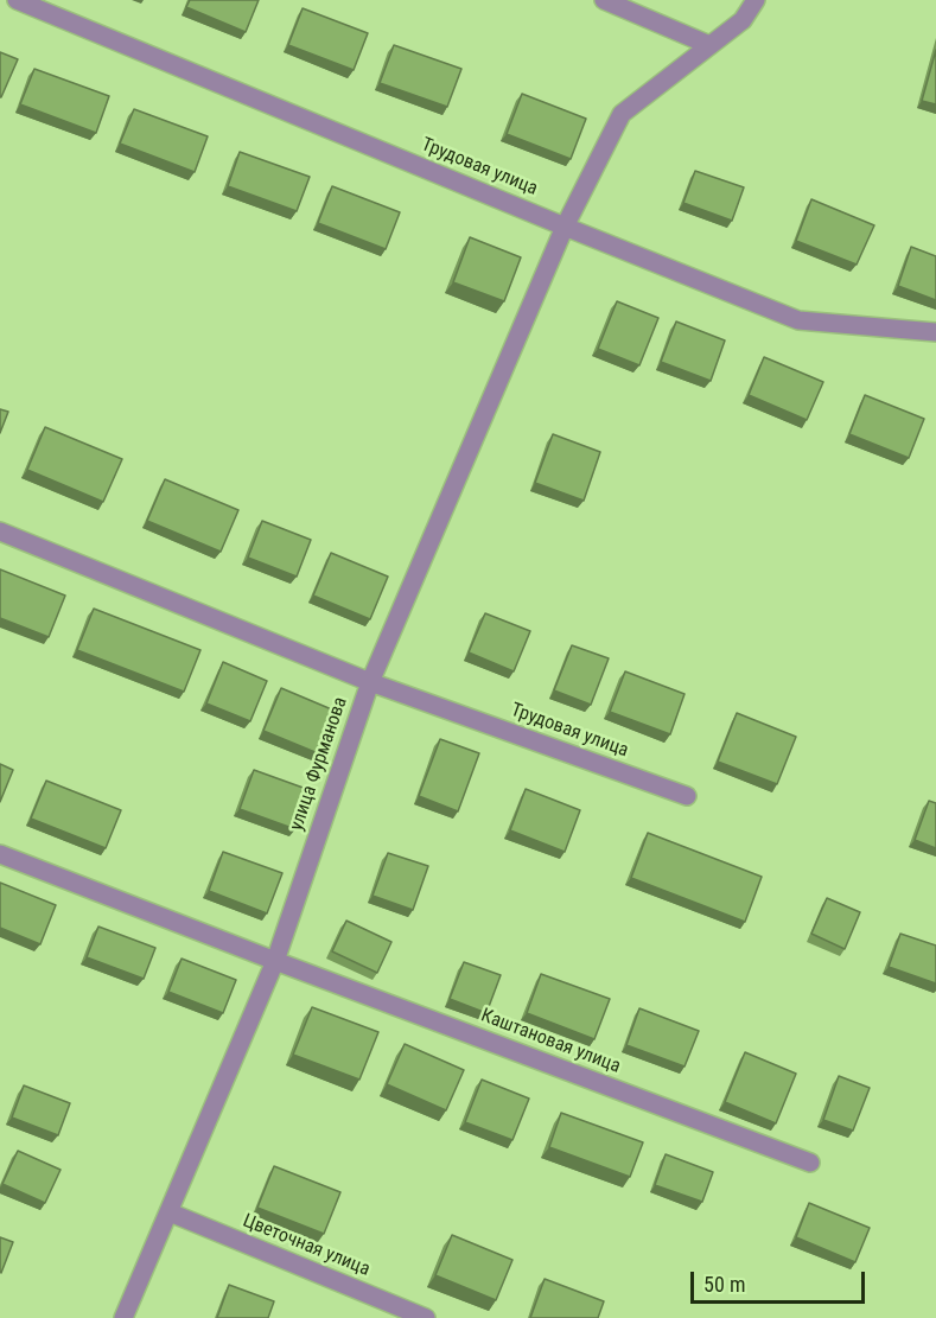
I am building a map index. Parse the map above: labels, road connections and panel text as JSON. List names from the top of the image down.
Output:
{
  "streets": {
    "street": [
      "Трудовая улица",
      "улица Фурманова",
      "Каштановая улица",
      "Цветочная улица"
    ]
  },
  "crossings": [
    ["Трудовая улица", "улица Фурманова"],
    ["улица Фурманова", "Каштановая улица"],
    ["улица Фурманова", "Цветочная улица"]
  ],
  "scale_bar": "50 m"
}
